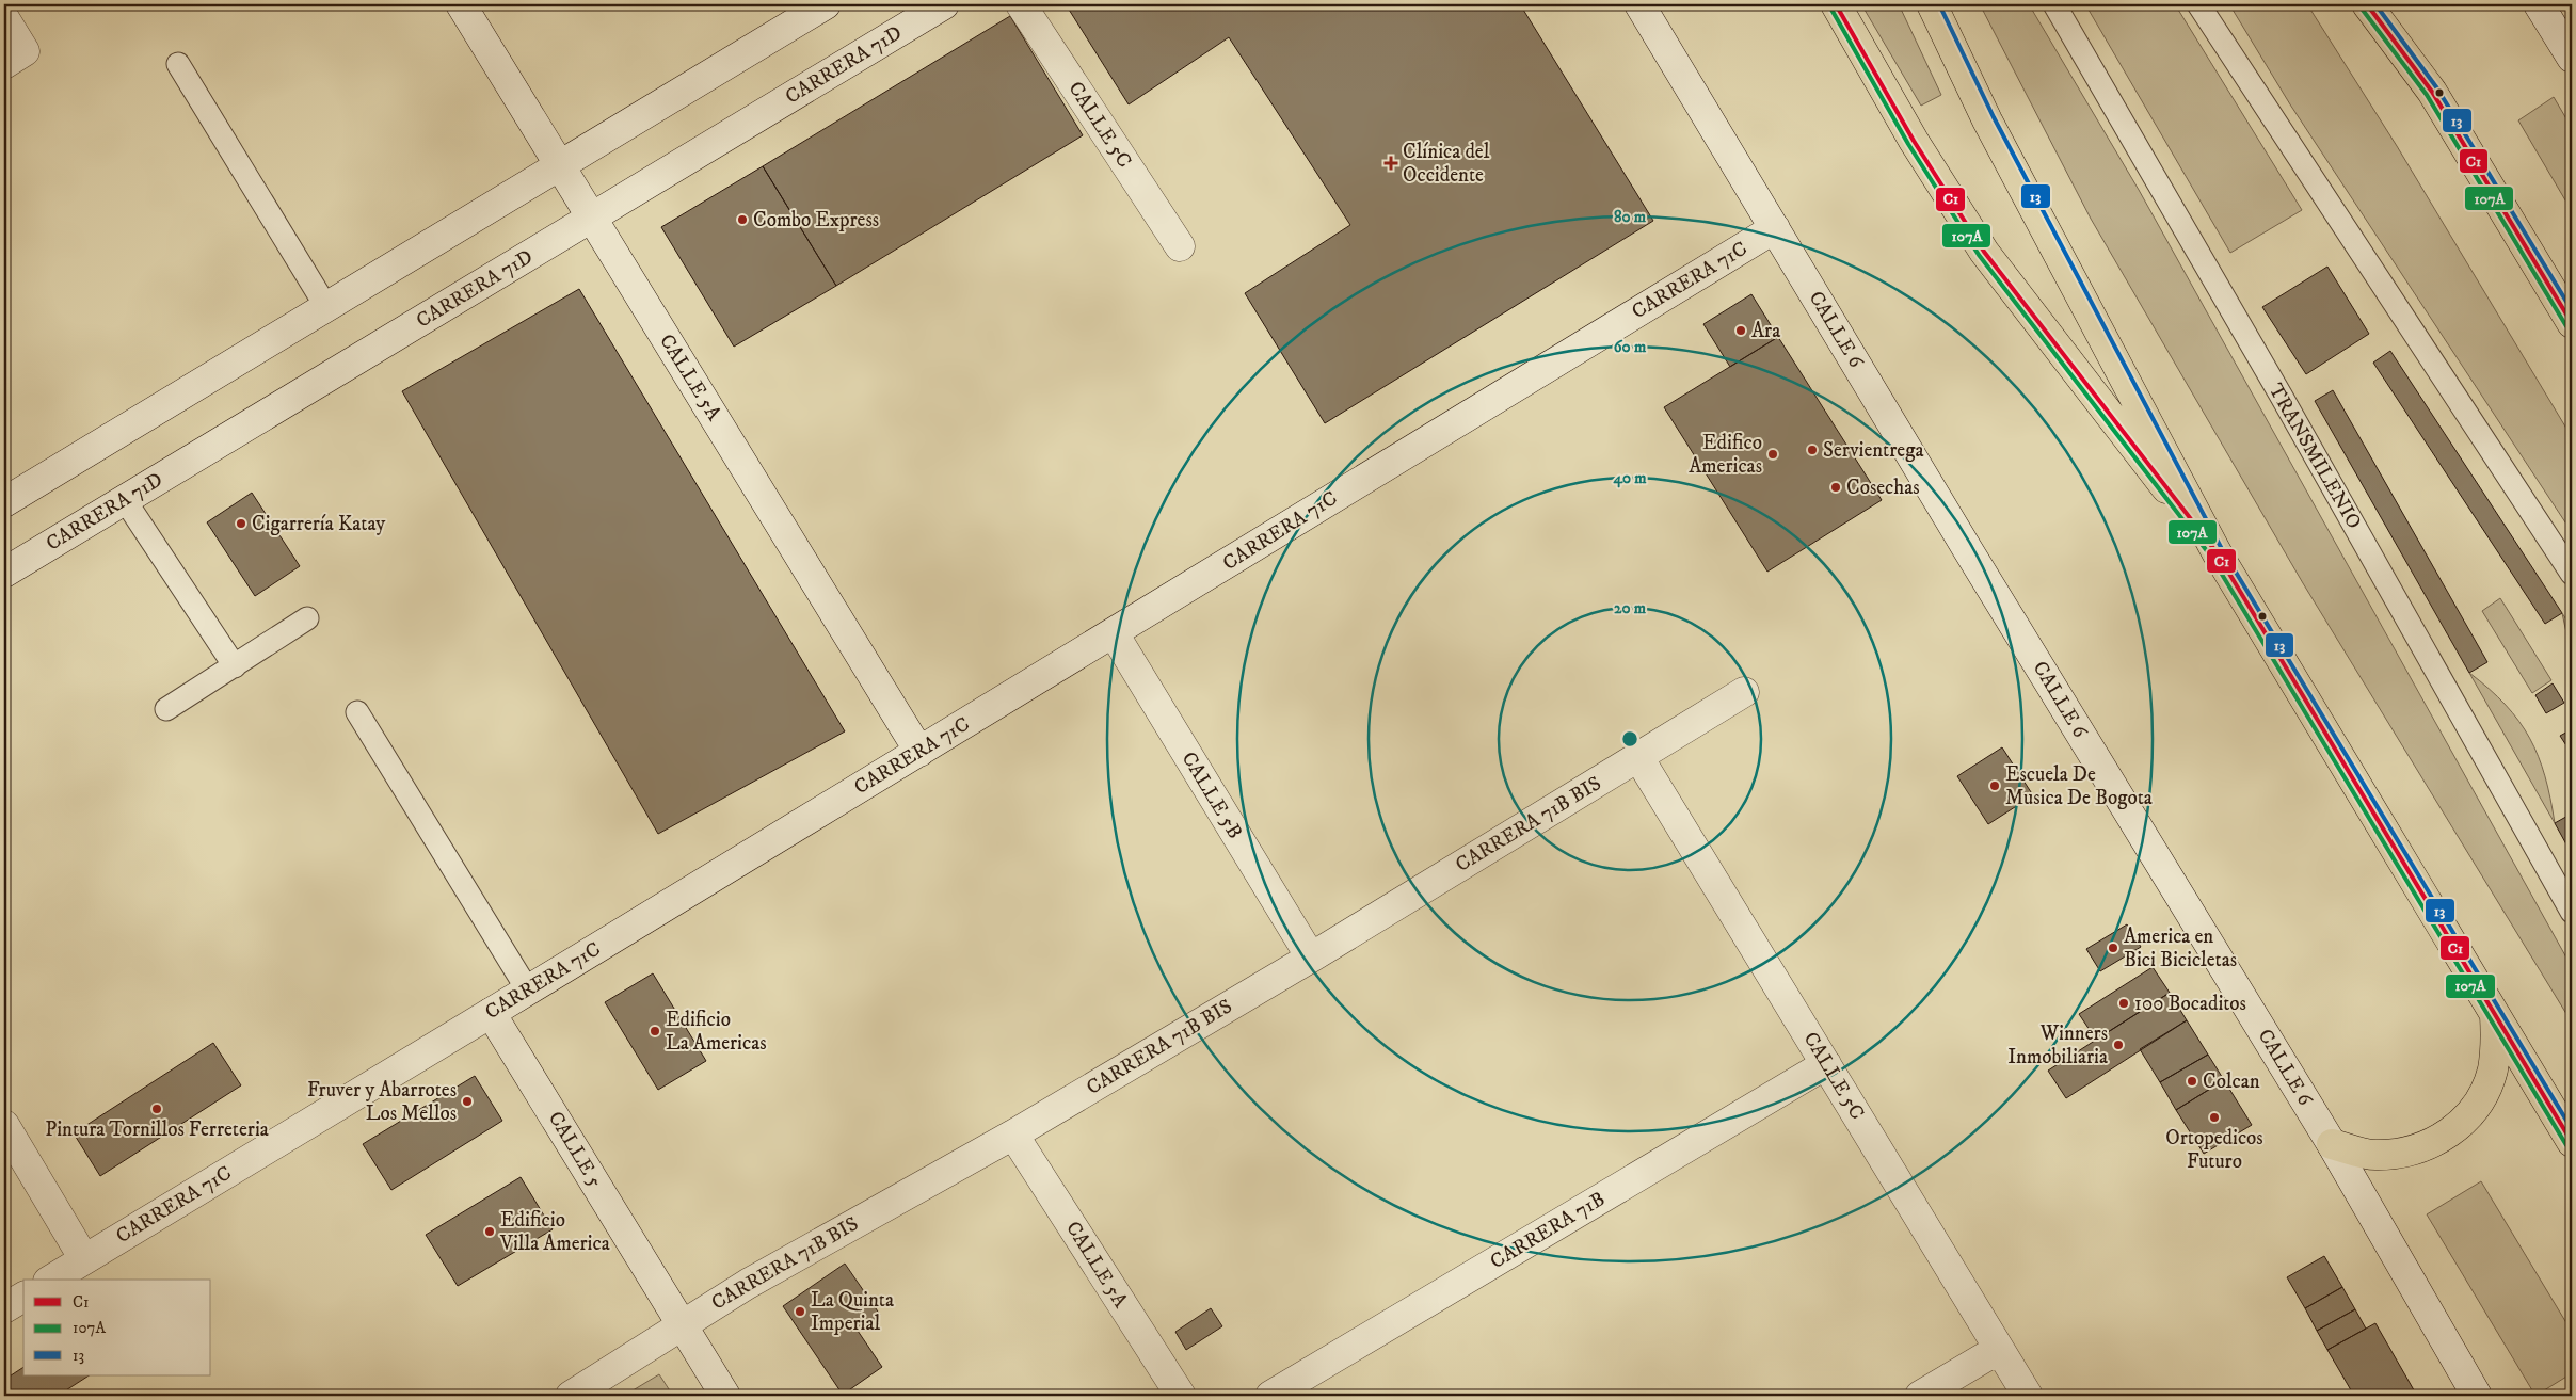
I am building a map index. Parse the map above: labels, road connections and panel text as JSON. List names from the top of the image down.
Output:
{
  "streets": {
    "street": [
      "CARRERA 71D",
      "CALLE 5C",
      "CARRERA 71C",
      "CALLE 6",
      "CALLE 5A",
      "CALLE 5B",
      "CARRERA 71B BIS",
      "CALLE 5",
      "CARRERA 71B"
    ],
    "lane": ["TRANSMILENIO"]
  },
  "crossings": [
    ["CARRERA 71D", "CALLE 5A"],
    ["CALLE 5C", "CARRERA 71B BIS"],
    ["CALLE 5C", "CARRERA 71B"],
    ["CARRERA 71C", "CALLE 6"],
    ["CARRERA 71C", "CALLE 5A"],
    ["CARRERA 71C", "CALLE 5B"],
    ["CARRERA 71C", "CALLE 5"],
    ["CALLE 5A", "CARRERA 71B BIS"],
    ["CALLE 5B", "CARRERA 71B BIS"],
    ["CARRERA 71B BIS", "CALLE 5"]
  ],
  "places": {
    "health": ["Clínica del Occidente"],
    "other": [
      "Combo Express",
      "Ara",
      "Servientrega",
      "Edifico Americas",
      "Cosechas",
      "Cigarrería Katay",
      "Escuela De Musica De Bogota",
      "America en Bici Bicicletas",
      "100 Bocaditos",
      "Edificio La Americas",
      "Winners Inmobiliaria",
      "Colcan",
      "Fruver y Abarrotes Los Mellos",
      "Pintura Tornillos Ferreteria",
      "Ortopedicos Futuro",
      "Edificio Villa America",
      "La Quinta Imperial"
    ]
  },
  "lines": ["transit line C1", "transit line 13", "transit line 107A"],
  "legend": ["C1", "107A", "13"],
  "rings": [
    "80 m",
    "60 m",
    "40 m",
    "20 m"
  ]
}
